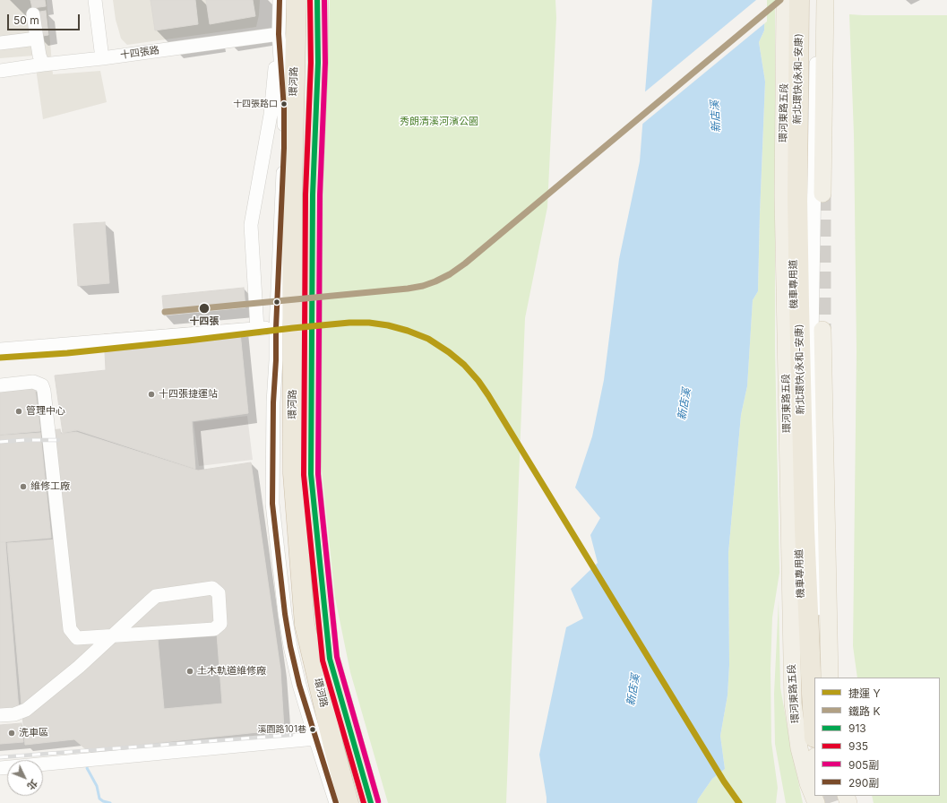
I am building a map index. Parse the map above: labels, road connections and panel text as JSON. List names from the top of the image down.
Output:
{
  "streets": {
    "highway": ["新北環快(永和-安康)", "環河路"],
    "main road": ["環河東路五段"],
    "street": ["十四張路", "機車專用道"]
  },
  "crossings": [
    ["新北環快(永和-安康)", "機車專用道"]
  ],
  "water": ["新店溪"],
  "parks": ["秀朗清溪河濱公園"],
  "places": [
    "十四張路口",
    "十四張",
    "十四張捷運站",
    "管理中心",
    "維修工廠",
    "土木軌道維修廠",
    "溪園路101巷",
    "洗車區"
  ],
  "lines": [
    "rail line K",
    "transit line 913",
    "transit line 935",
    "transit line 905副",
    "transit line 290副",
    "metro line Y"
  ],
  "legend": [
    "捷運 Y",
    "鐵路 K",
    "913",
    "935",
    "905副",
    "290副"
  ],
  "scale_bar": "50 m",
  "north": "bottom right"
}
